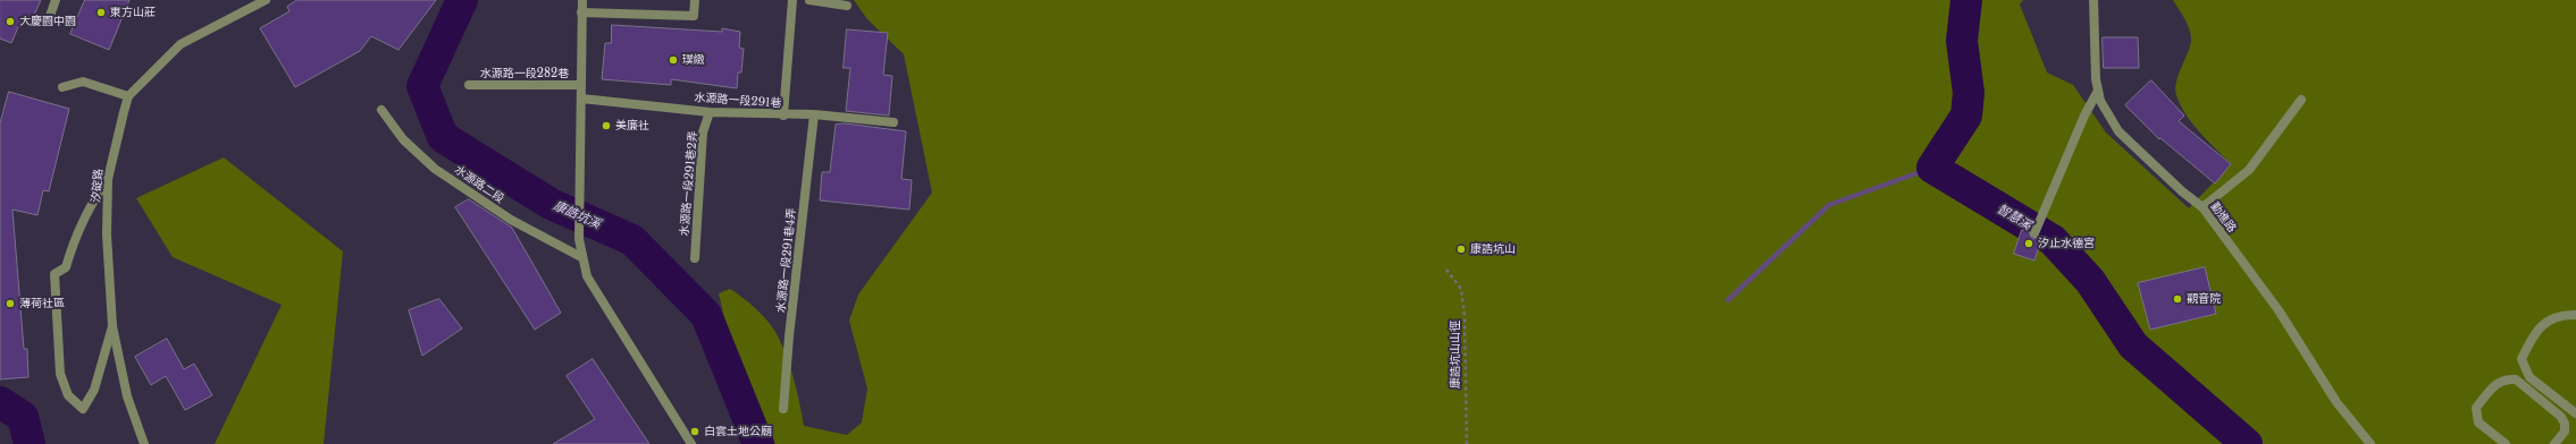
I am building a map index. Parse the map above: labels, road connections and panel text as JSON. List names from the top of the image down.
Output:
{
  "streets": {
    "street": [
      "水源路一段282巷",
      "水源路一段291巷",
      "水源路一段291巷2弄",
      "水源路二段",
      "汐碇路",
      "勤進路",
      "水源路一段291巷4弄"
    ],
    "path": ["康誥坑山山徑"]
  },
  "crossings": [
    ["水源路一段291巷", "水源路一段291巷2弄"],
    ["水源路一段291巷", "水源路一段291巷4弄"]
  ],
  "water": ["康誥坑溪", "智慧溪"],
  "places": [
    "東方山莊",
    "大慶園中園",
    "璞緻",
    "美廉社",
    "汐止水德宮",
    "康誥坑山",
    "觀音院",
    "薄荷社區",
    "白雲土地公廟"
  ]
}
